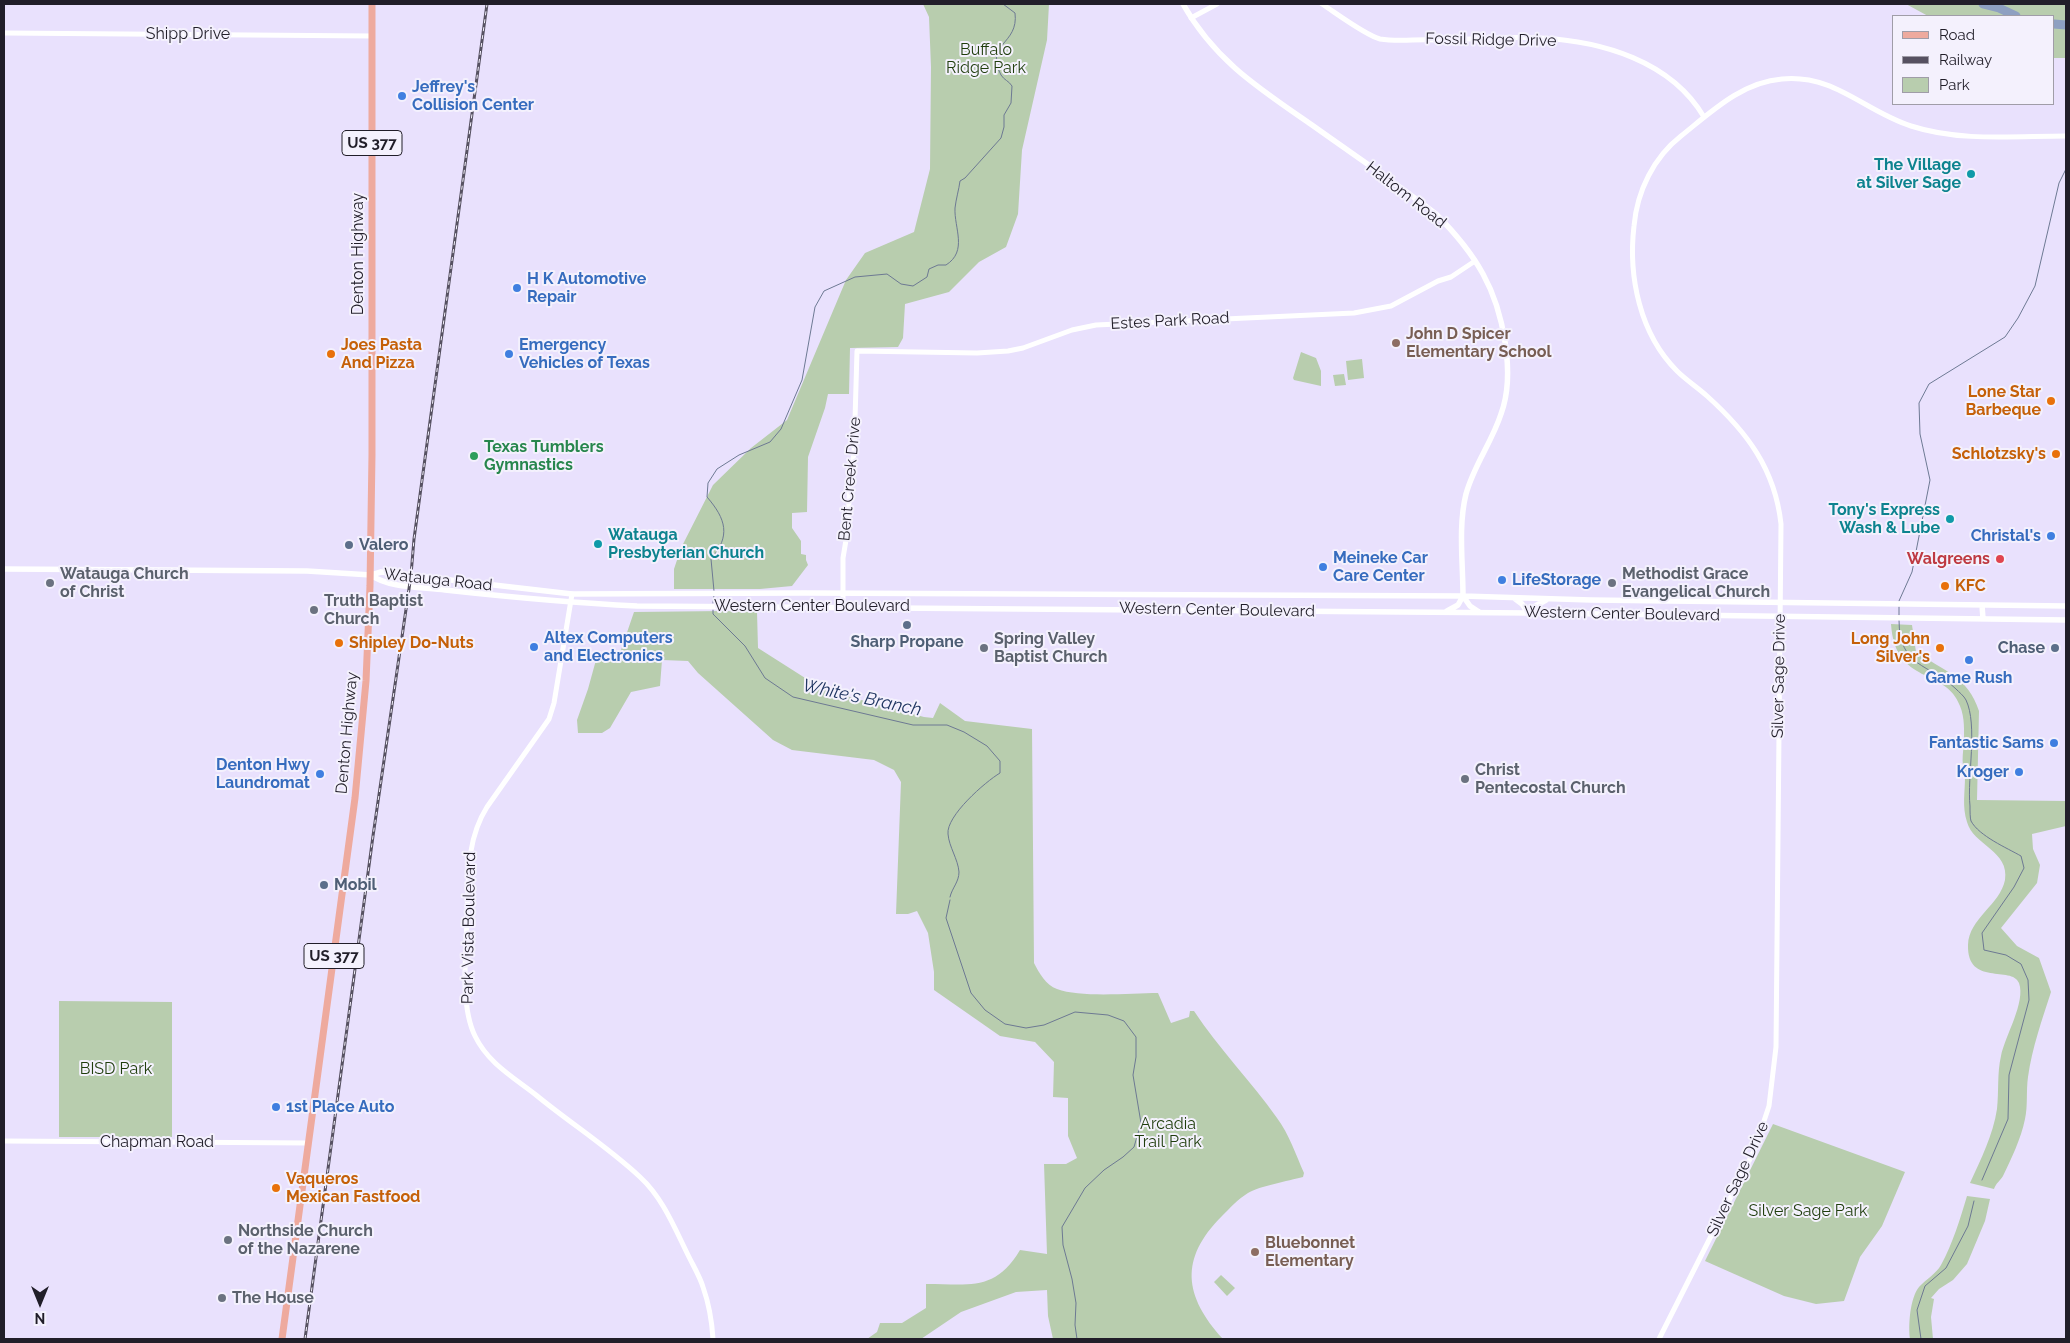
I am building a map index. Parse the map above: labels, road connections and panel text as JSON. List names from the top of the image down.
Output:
{
  "streets": {
    "main road": [
      "US 377",
      "Haltom Road",
      "Denton Highway",
      "Watauga Road",
      "Western Center Boulevard"
    ],
    "street": [
      "Shipp Drive",
      "Fossil Ridge Drive",
      "Estes Park Road",
      "Bent Creek Drive",
      "Silver Sage Drive",
      "Park Vista Boulevard",
      "Chapman Road"
    ]
  },
  "crossings": [
    ["Shipp Drive", "Denton Highway"],
    ["Fossil Ridge Drive", "Silver Sage Drive"],
    ["Haltom Road", "Estes Park Road"],
    ["Haltom Road", "Western Center Boulevard"],
    ["Denton Highway", "Watauga Road"],
    ["Denton Highway", "Western Center Boulevard"],
    ["Denton Highway", "Chapman Road"],
    ["Estes Park Road", "Bent Creek Drive"],
    ["Bent Creek Drive", "Watauga Road"],
    ["Bent Creek Drive", "Western Center Boulevard"],
    ["Watauga Road", "Western Center Boulevard"],
    ["Watauga Road", "Park Vista Boulevard"],
    ["Western Center Boulevard", "Silver Sage Drive"],
    ["Western Center Boulevard", "Park Vista Boulevard"]
  ],
  "water": ["White's Branch"],
  "parks": [
    "Buffalo Ridge Park",
    "BISD Park",
    "Arcadia Trail Park",
    "Silver Sage Park"
  ],
  "places": [
    "Jeffrey's Collision Center",
    "The Village at Silver Sage",
    "H K Automotive Repair",
    "John D Spicer Elementary School",
    "Joes Pasta And Pizza",
    "Emergency Vehicles of Texas",
    "Lone Star Barbeque",
    "Schlotzsky's",
    "Texas Tumblers Gymnastics",
    "Tony's Express Wash & Lube",
    "Christal's",
    "Watauga Presbyterian Church",
    "Valero",
    "Walgreens",
    "Meineke Car Care Center",
    "LifeStorage",
    "Watauga Church of Christ",
    "Methodist Grace Evangelical Church",
    "KFC",
    "Truth Baptist Church",
    "Sharp Propane",
    "Shipley Do-Nuts",
    "Altex Computers and Electronics",
    "Spring Valley Baptist Church",
    "Long John Silver's",
    "Chase",
    "Game Rush",
    "Fantastic Sams",
    "Kroger",
    "Denton Hwy Laundromat",
    "Christ Pentecostal Church",
    "Mobil",
    "1st Place Auto",
    "Vaqueros Mexican Fastfood",
    "Northside Church of the Nazarene",
    "Bluebonnet Elementary",
    "The House"
  ],
  "legend": ["Road", "Railway", "Park"],
  "north": "bottom"
}
